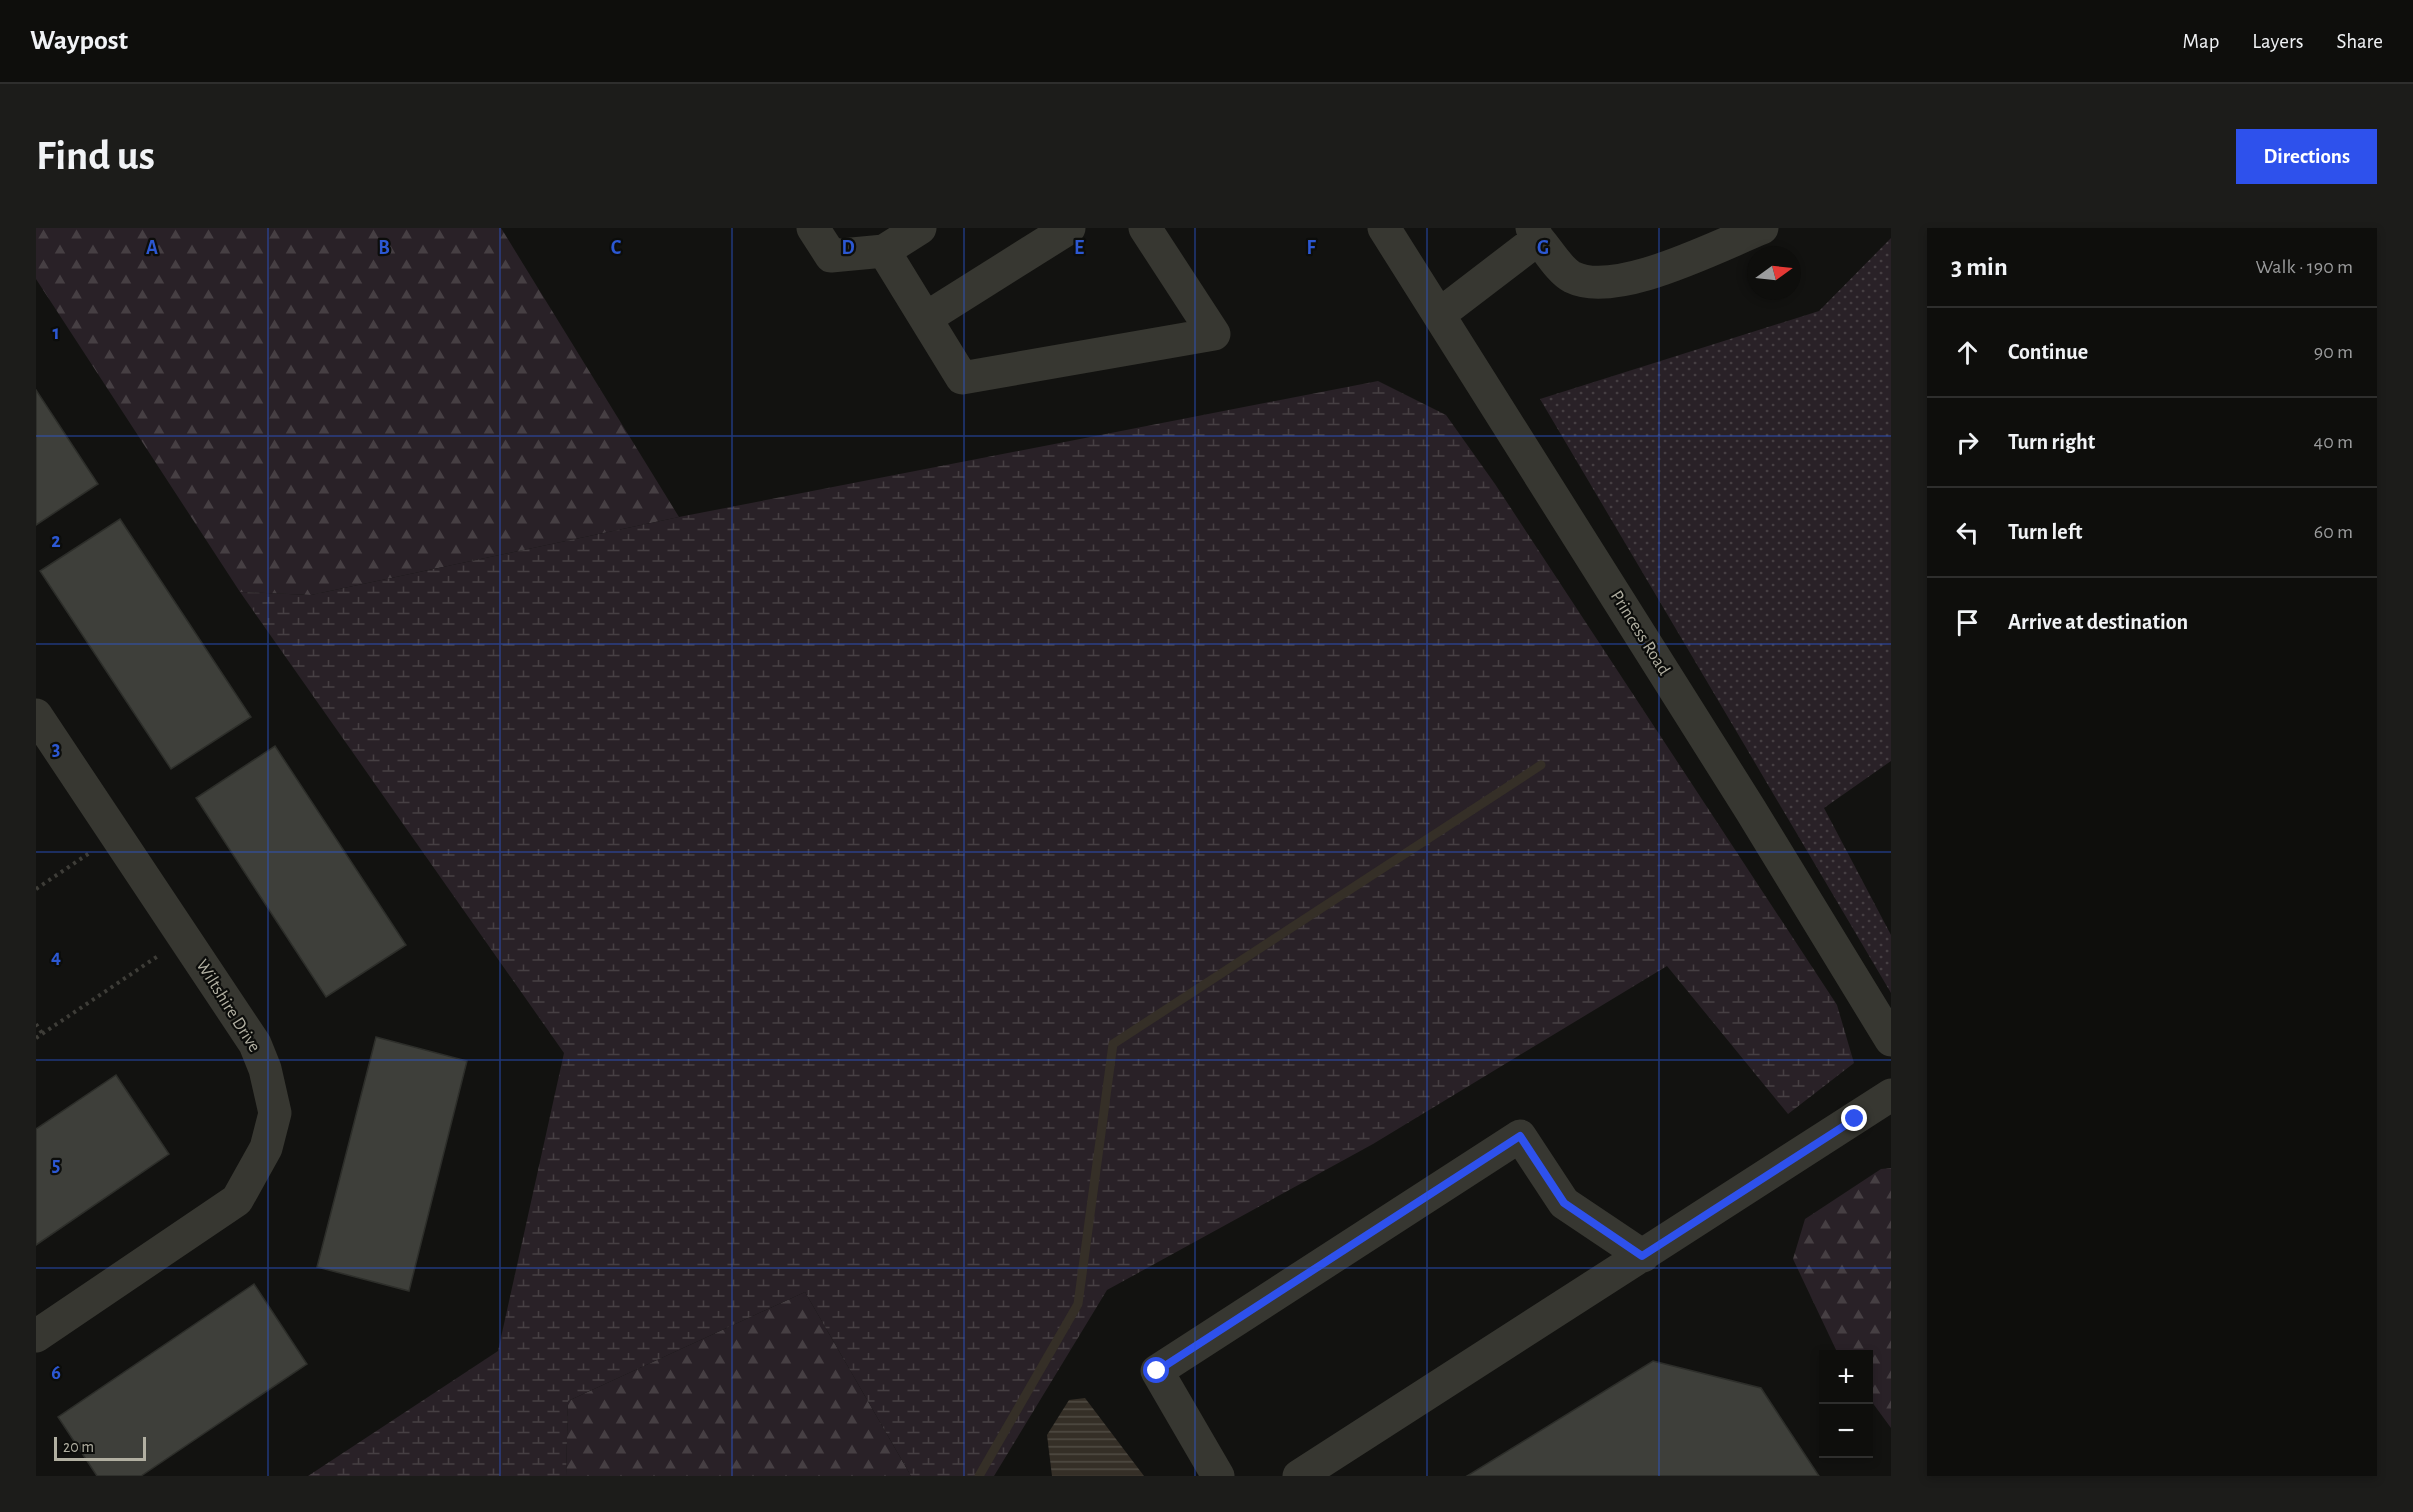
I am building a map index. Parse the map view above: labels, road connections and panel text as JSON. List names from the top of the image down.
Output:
{
  "streets": {
    "street": ["Princess Road", "Wiltshire Drive"]
  },
  "scale_bar": "20 m",
  "north": "right",
  "page": {
    "header": "Waypost",
    "nav": ["Map", "Layers", "Share"],
    "buttons": "Directions",
    "title": "Find us",
    "heading": ["3 min", "Walk · 190 m"],
    "list": [
      ["Continue", "90 m"],
      ["Turn right", "40 m"],
      ["Turn left", "60 m"],
      "Arrive at destination"
    ],
    "map_buttons": ["+", "−"],
    "scale": "20 m"
  },
  "grid": {
    "columns": [
      "A",
      "B",
      "C",
      "D",
      "E",
      "F",
      "G"
    ],
    "rows": [
      "1",
      "2",
      "3",
      "4",
      "5",
      "6"
    ]
  }
}
